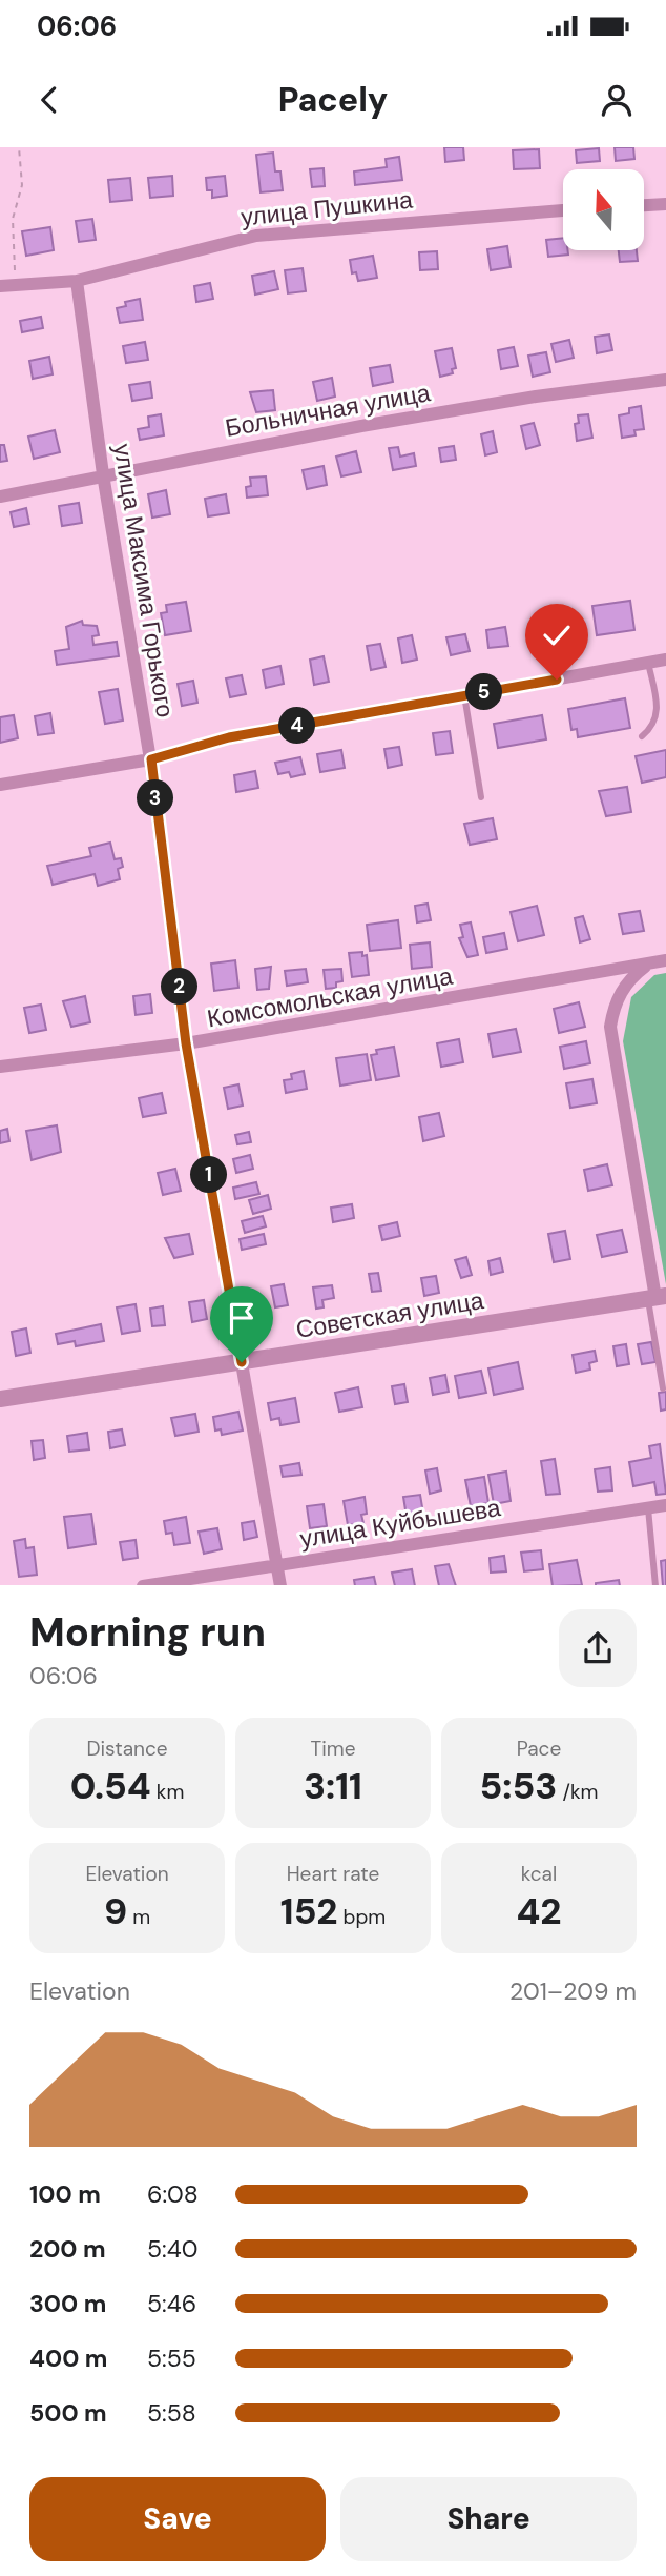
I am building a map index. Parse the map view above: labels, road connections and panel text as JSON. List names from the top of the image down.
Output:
{
  "streets": {
    "street": [
      "улица Пушкина",
      "Больничная улица",
      "улица Максима Горького",
      "Комсомольская улица",
      "Советская улица",
      "улица Куйбышева"
    ]
  },
  "crossings": [
    ["улица Пушкина", "улица Максима Горького"],
    ["Больничная улица", "улица Максима Горького"],
    ["улица Максима Горького", "Комсомольская улица"],
    ["улица Максима Горького", "Советская улица"],
    ["улица Максима Горького", "улица Куйбышева"]
  ],
  "north": "top",
  "page": {
    "status": "06:06",
    "header": "Pacely",
    "pins": [
      "5",
      "4",
      "3",
      "2",
      "1"
    ],
    "heading": ["Morning run", "06:06"],
    "stats": [
      ["Distance", "0.54 km"],
      ["Time", "3:11"],
      ["Pace", "5:53 /km"],
      ["Elevation", "9 m"],
      ["Heart rate", "152 bpm"],
      ["kcal", "42"]
    ],
    "chart": ["Elevation", "201–209 m"],
    "list": [
      {
        "name": "100 m",
        "note": "6:08"
      },
      {
        "name": "200 m",
        "note": "5:40"
      },
      {
        "name": "300 m",
        "note": "5:46"
      },
      {
        "name": "400 m",
        "note": "5:55"
      },
      {
        "name": "500 m",
        "note": "5:58"
      }
    ],
    "buttons": ["Save", "Share"]
  }
}
